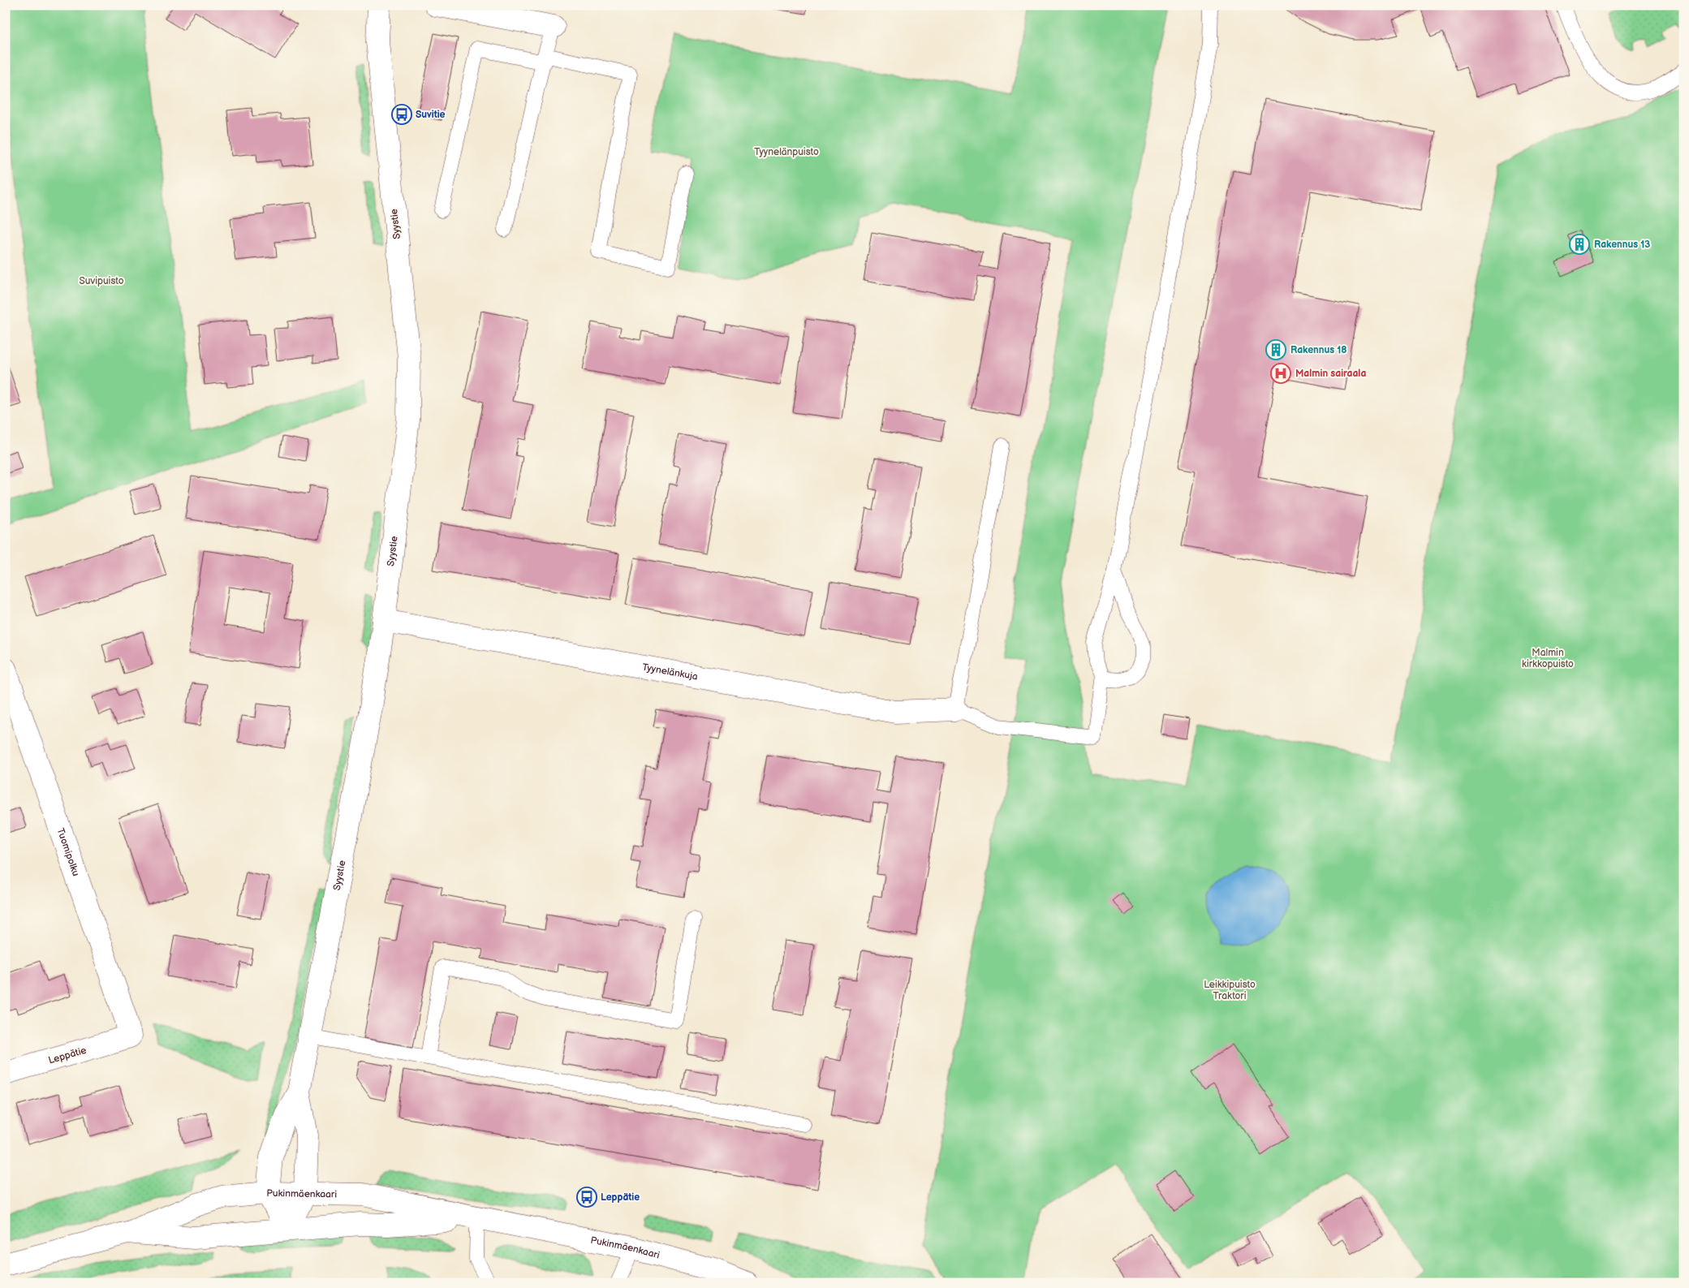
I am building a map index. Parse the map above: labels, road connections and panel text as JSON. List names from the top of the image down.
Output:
{
  "streets": {
    "street": [
      "Syystie",
      "Tyynelänkuja",
      "Tuomipolku",
      "Leppätie",
      "Pukinmäenkaari"
    ]
  },
  "crossings": [
    ["Syystie", "Tyynelänkuja"],
    ["Syystie", "Pukinmäenkaari"],
    ["Tuomipolku", "Leppätie"]
  ],
  "parks": [
    "Tyynelänpuisto",
    "Suvipuisto",
    "Malmin kirkkopuisto",
    "Leikkipuisto Traktori"
  ],
  "places": {
    "bus stop": ["Suvitie", "Leppätie"],
    "building": ["Rakennus 13", "Rakennus 18"],
    "hospital": ["Malmin sairaala"]
  }
}
